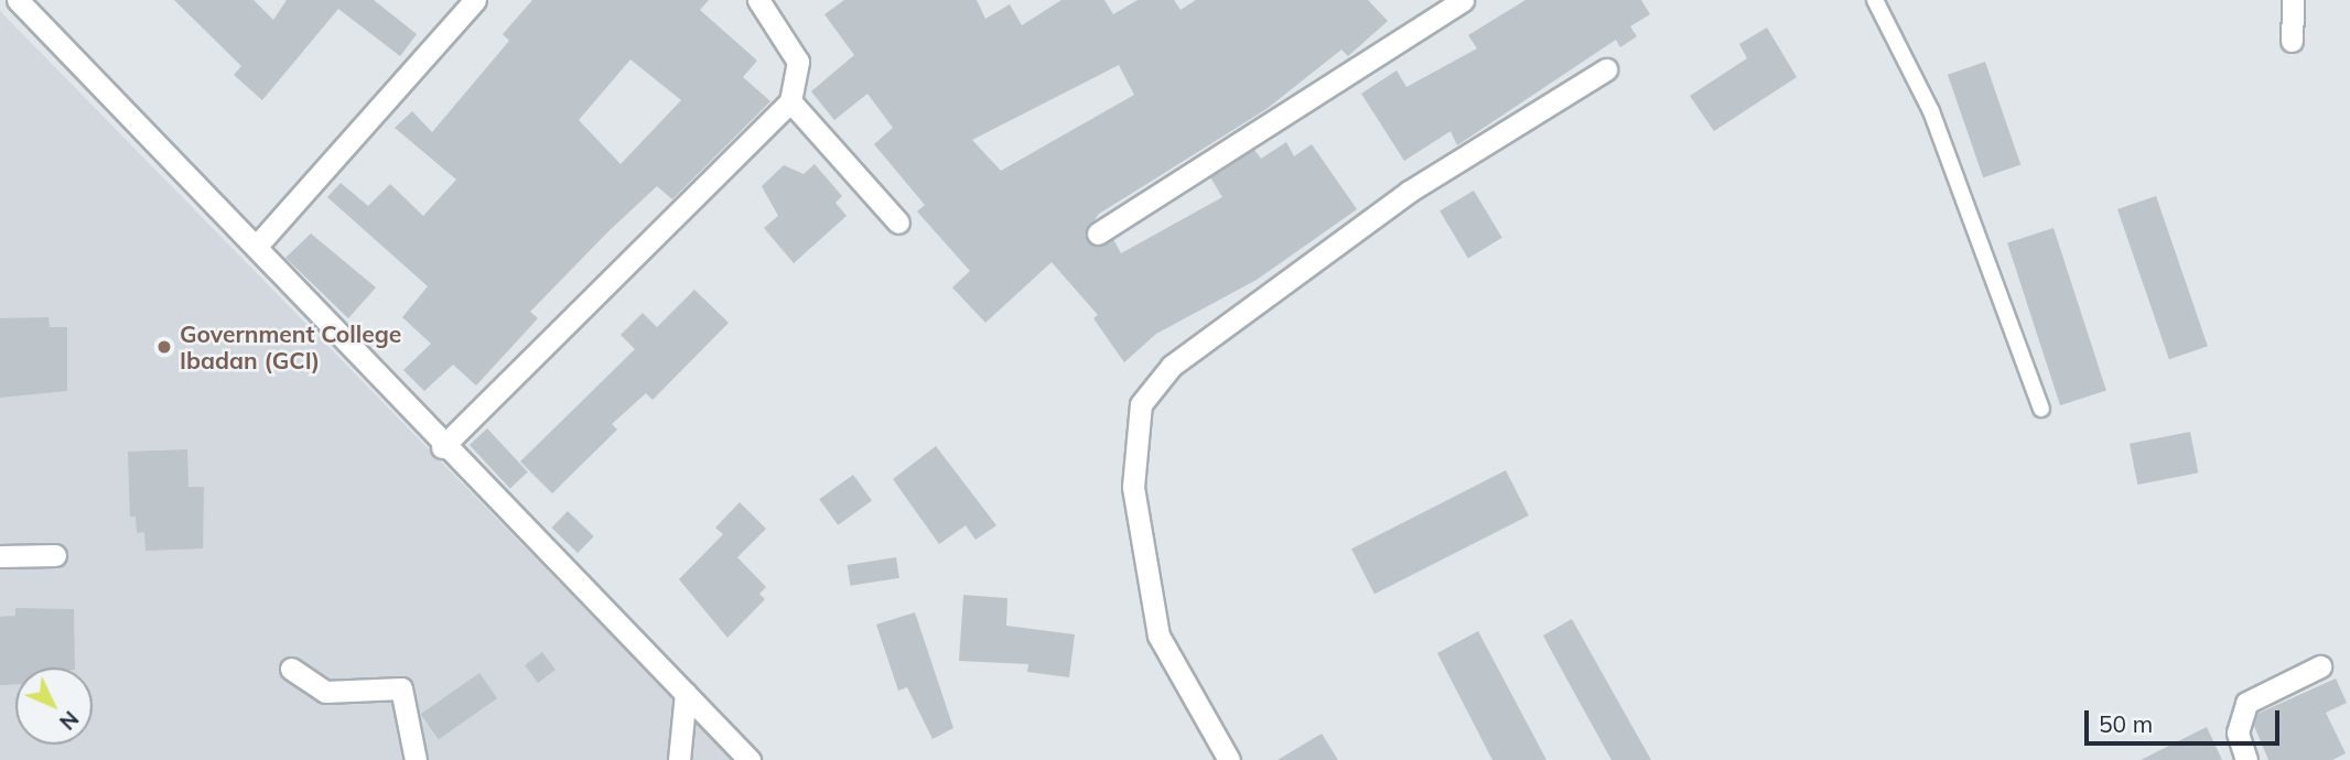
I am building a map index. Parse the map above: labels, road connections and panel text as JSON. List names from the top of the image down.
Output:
{
  "places": ["Government College Ibadan (GCI)"],
  "scale_bar": "50 m",
  "north": "bottom right"
}
